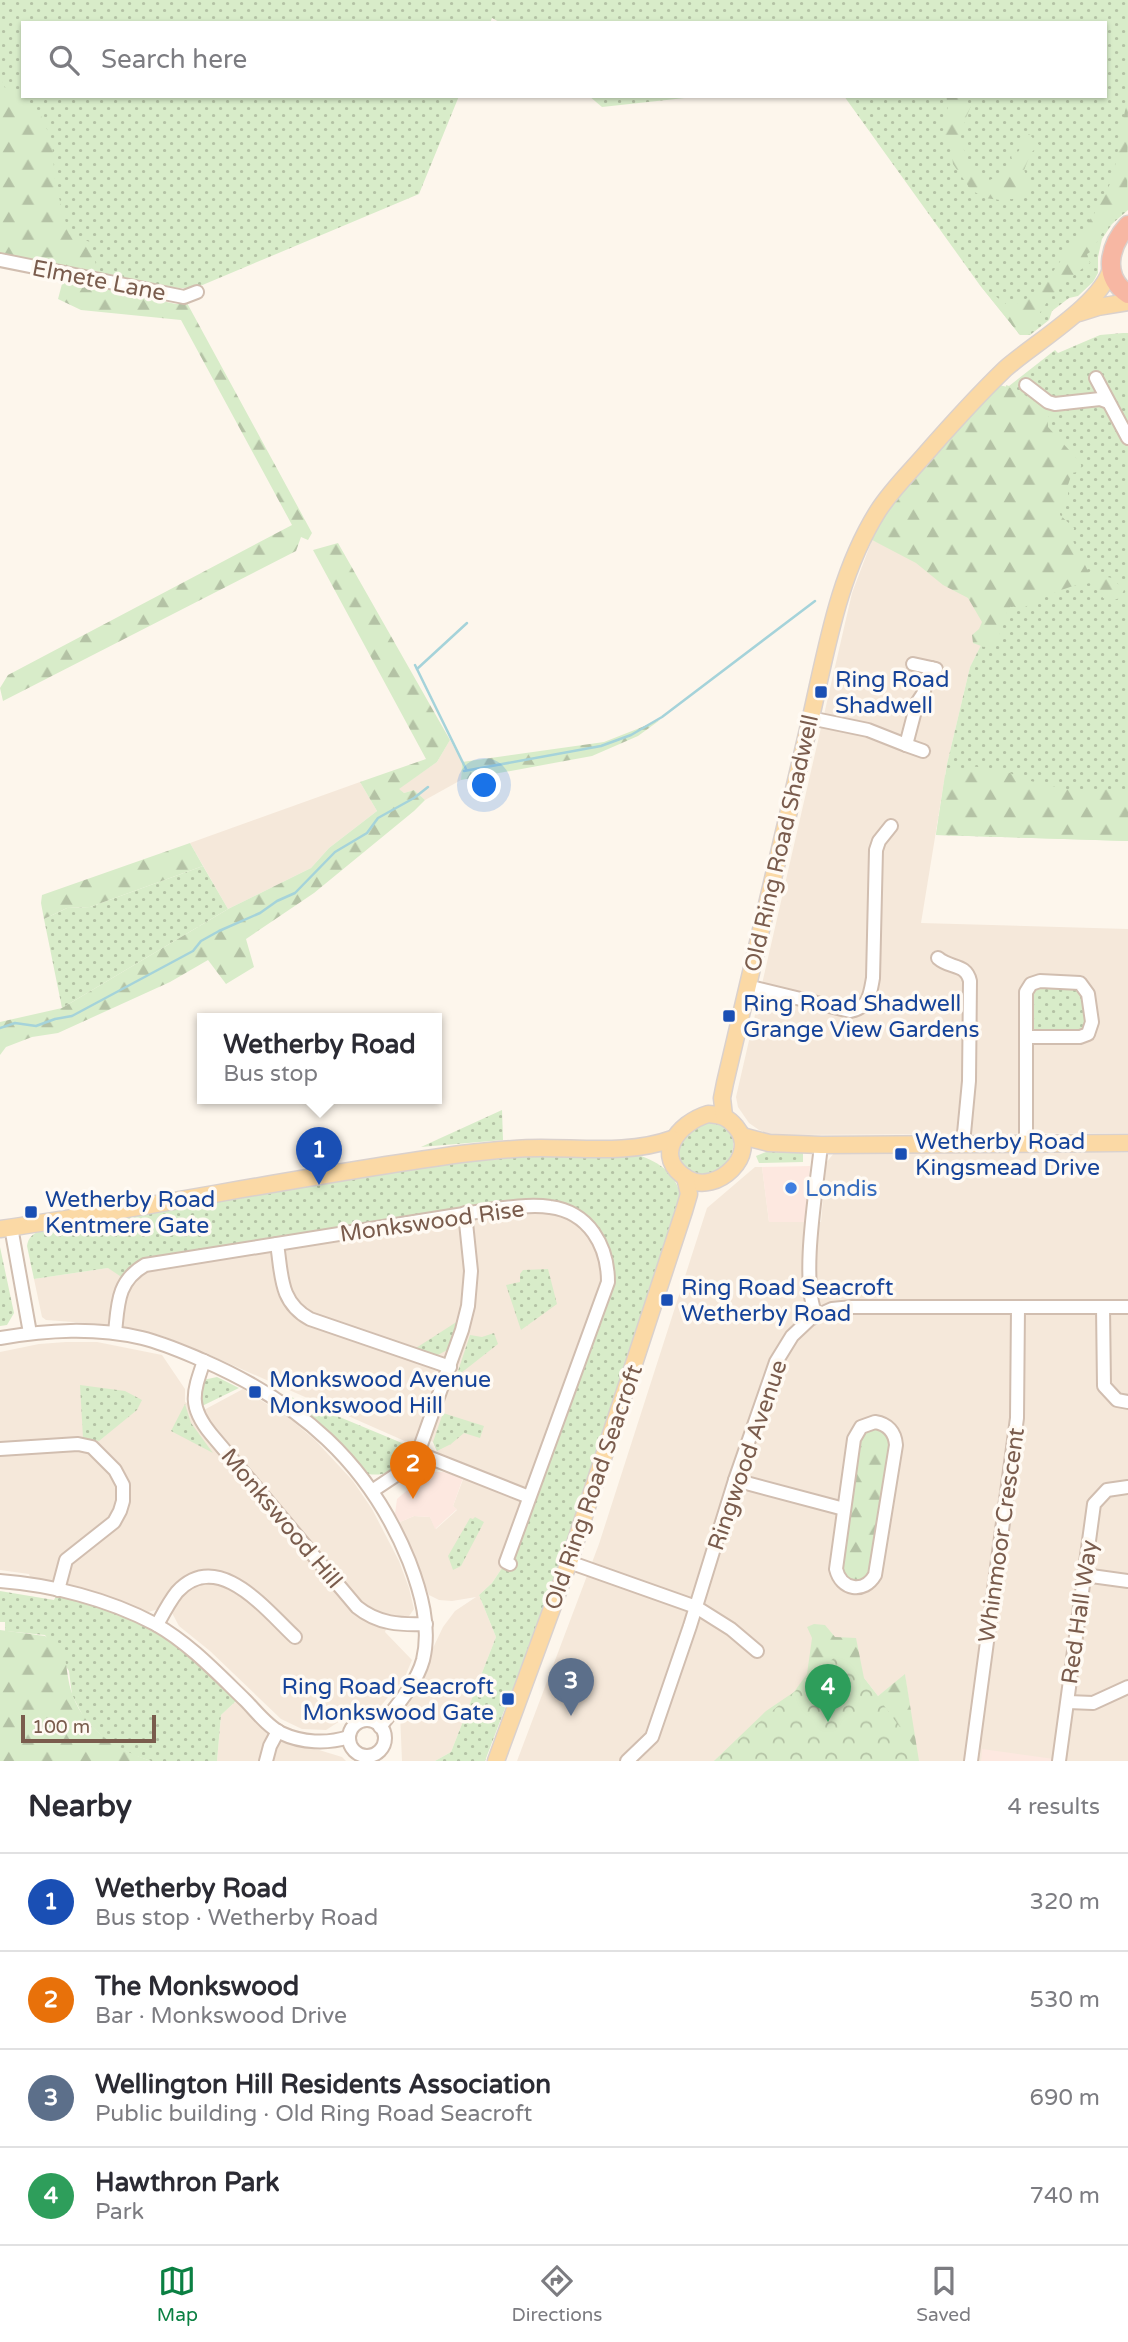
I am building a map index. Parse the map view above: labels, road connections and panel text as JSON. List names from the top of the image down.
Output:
{
  "streets": {
    "main road": ["Old Ring Road Shadwell", "Old Ring Road Seacroft"],
    "street": [
      "Elmete Lane",
      "Monkswood Rise",
      "Ringwood Avenue",
      "Monkswood Hill",
      "Whinmoor Crescent",
      "Red Hall Way"
    ]
  },
  "crossings": [
    ["Old Ring Road Shadwell", "Old Ring Road Seacroft"]
  ],
  "places": {
    "transit": [
      "Ring Road Shadwell",
      "Ring Road Shadwell Grange View Gardens",
      "Wetherby Road Kingsmead Drive",
      "Wetherby Road Kentmere Gate",
      "Ring Road Seacroft Wetherby Road",
      "Monkswood Avenue Monkswood Hill",
      "Ring Road Seacroft Monkswood Gate"
    ],
    "other": ["Londis"]
  },
  "scale_bar": "100 m",
  "page": {
    "search": "Search here",
    "popup": ["Wetherby Road", "Bus stop"],
    "pins": [
      "1",
      "2",
      "3",
      "4"
    ],
    "scale": "100 m",
    "heading": ["Nearby", "4 results"],
    "list": [
      {
        "mark": "1",
        "name": "Wetherby Road",
        "note": "Bus stop · Wetherby Road",
        "value": "320 m"
      },
      {
        "mark": "2",
        "name": "The Monkswood",
        "note": "Bar · Monkswood Drive",
        "value": "530 m"
      },
      {
        "mark": "3",
        "name": "Wellington Hill Residents Association",
        "note": "Public building · Old Ring Road Seacroft",
        "value": "690 m"
      },
      {
        "mark": "4",
        "name": "Hawthron Park",
        "note": "Park",
        "value": "740 m"
      }
    ],
    "nav": ["Map", "Directions", "Saved"]
  }
}
